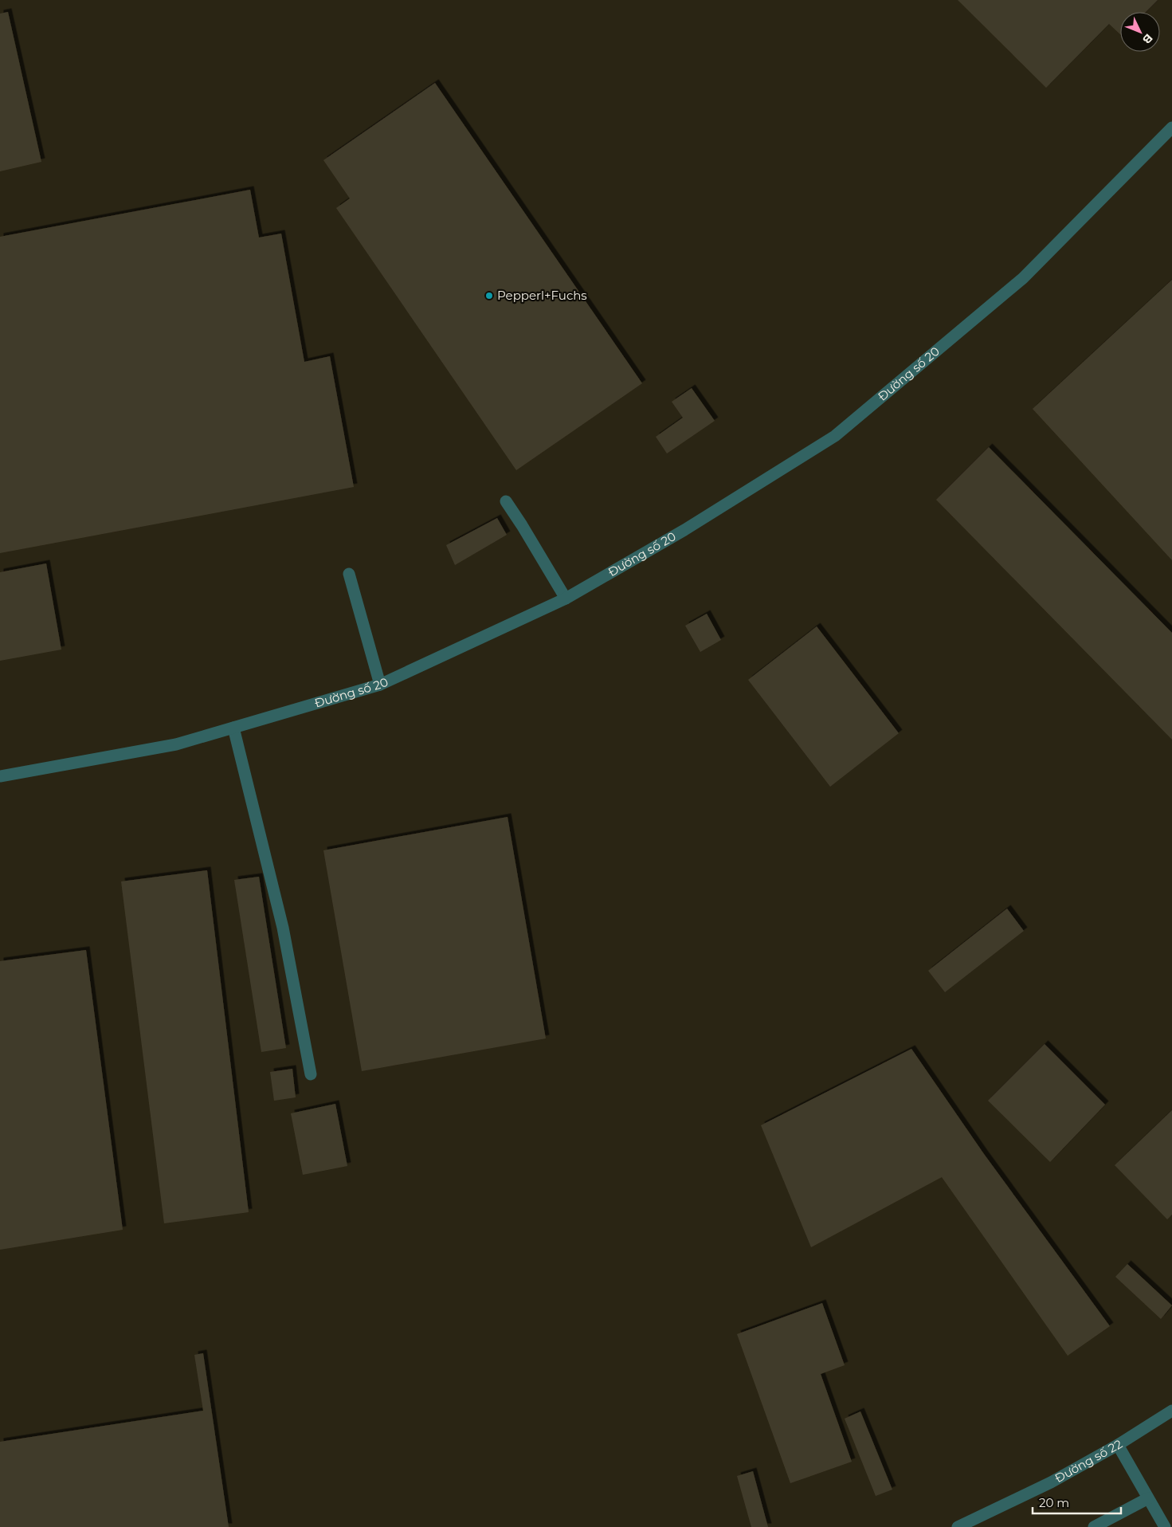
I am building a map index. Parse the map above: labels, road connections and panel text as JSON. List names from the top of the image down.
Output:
{
  "streets": {
    "street": ["Đường số 20", "Đường số 22"]
  },
  "places": ["Pepperl+Fuchs"],
  "scale_bar": "20 m",
  "north": "bottom right"
}
